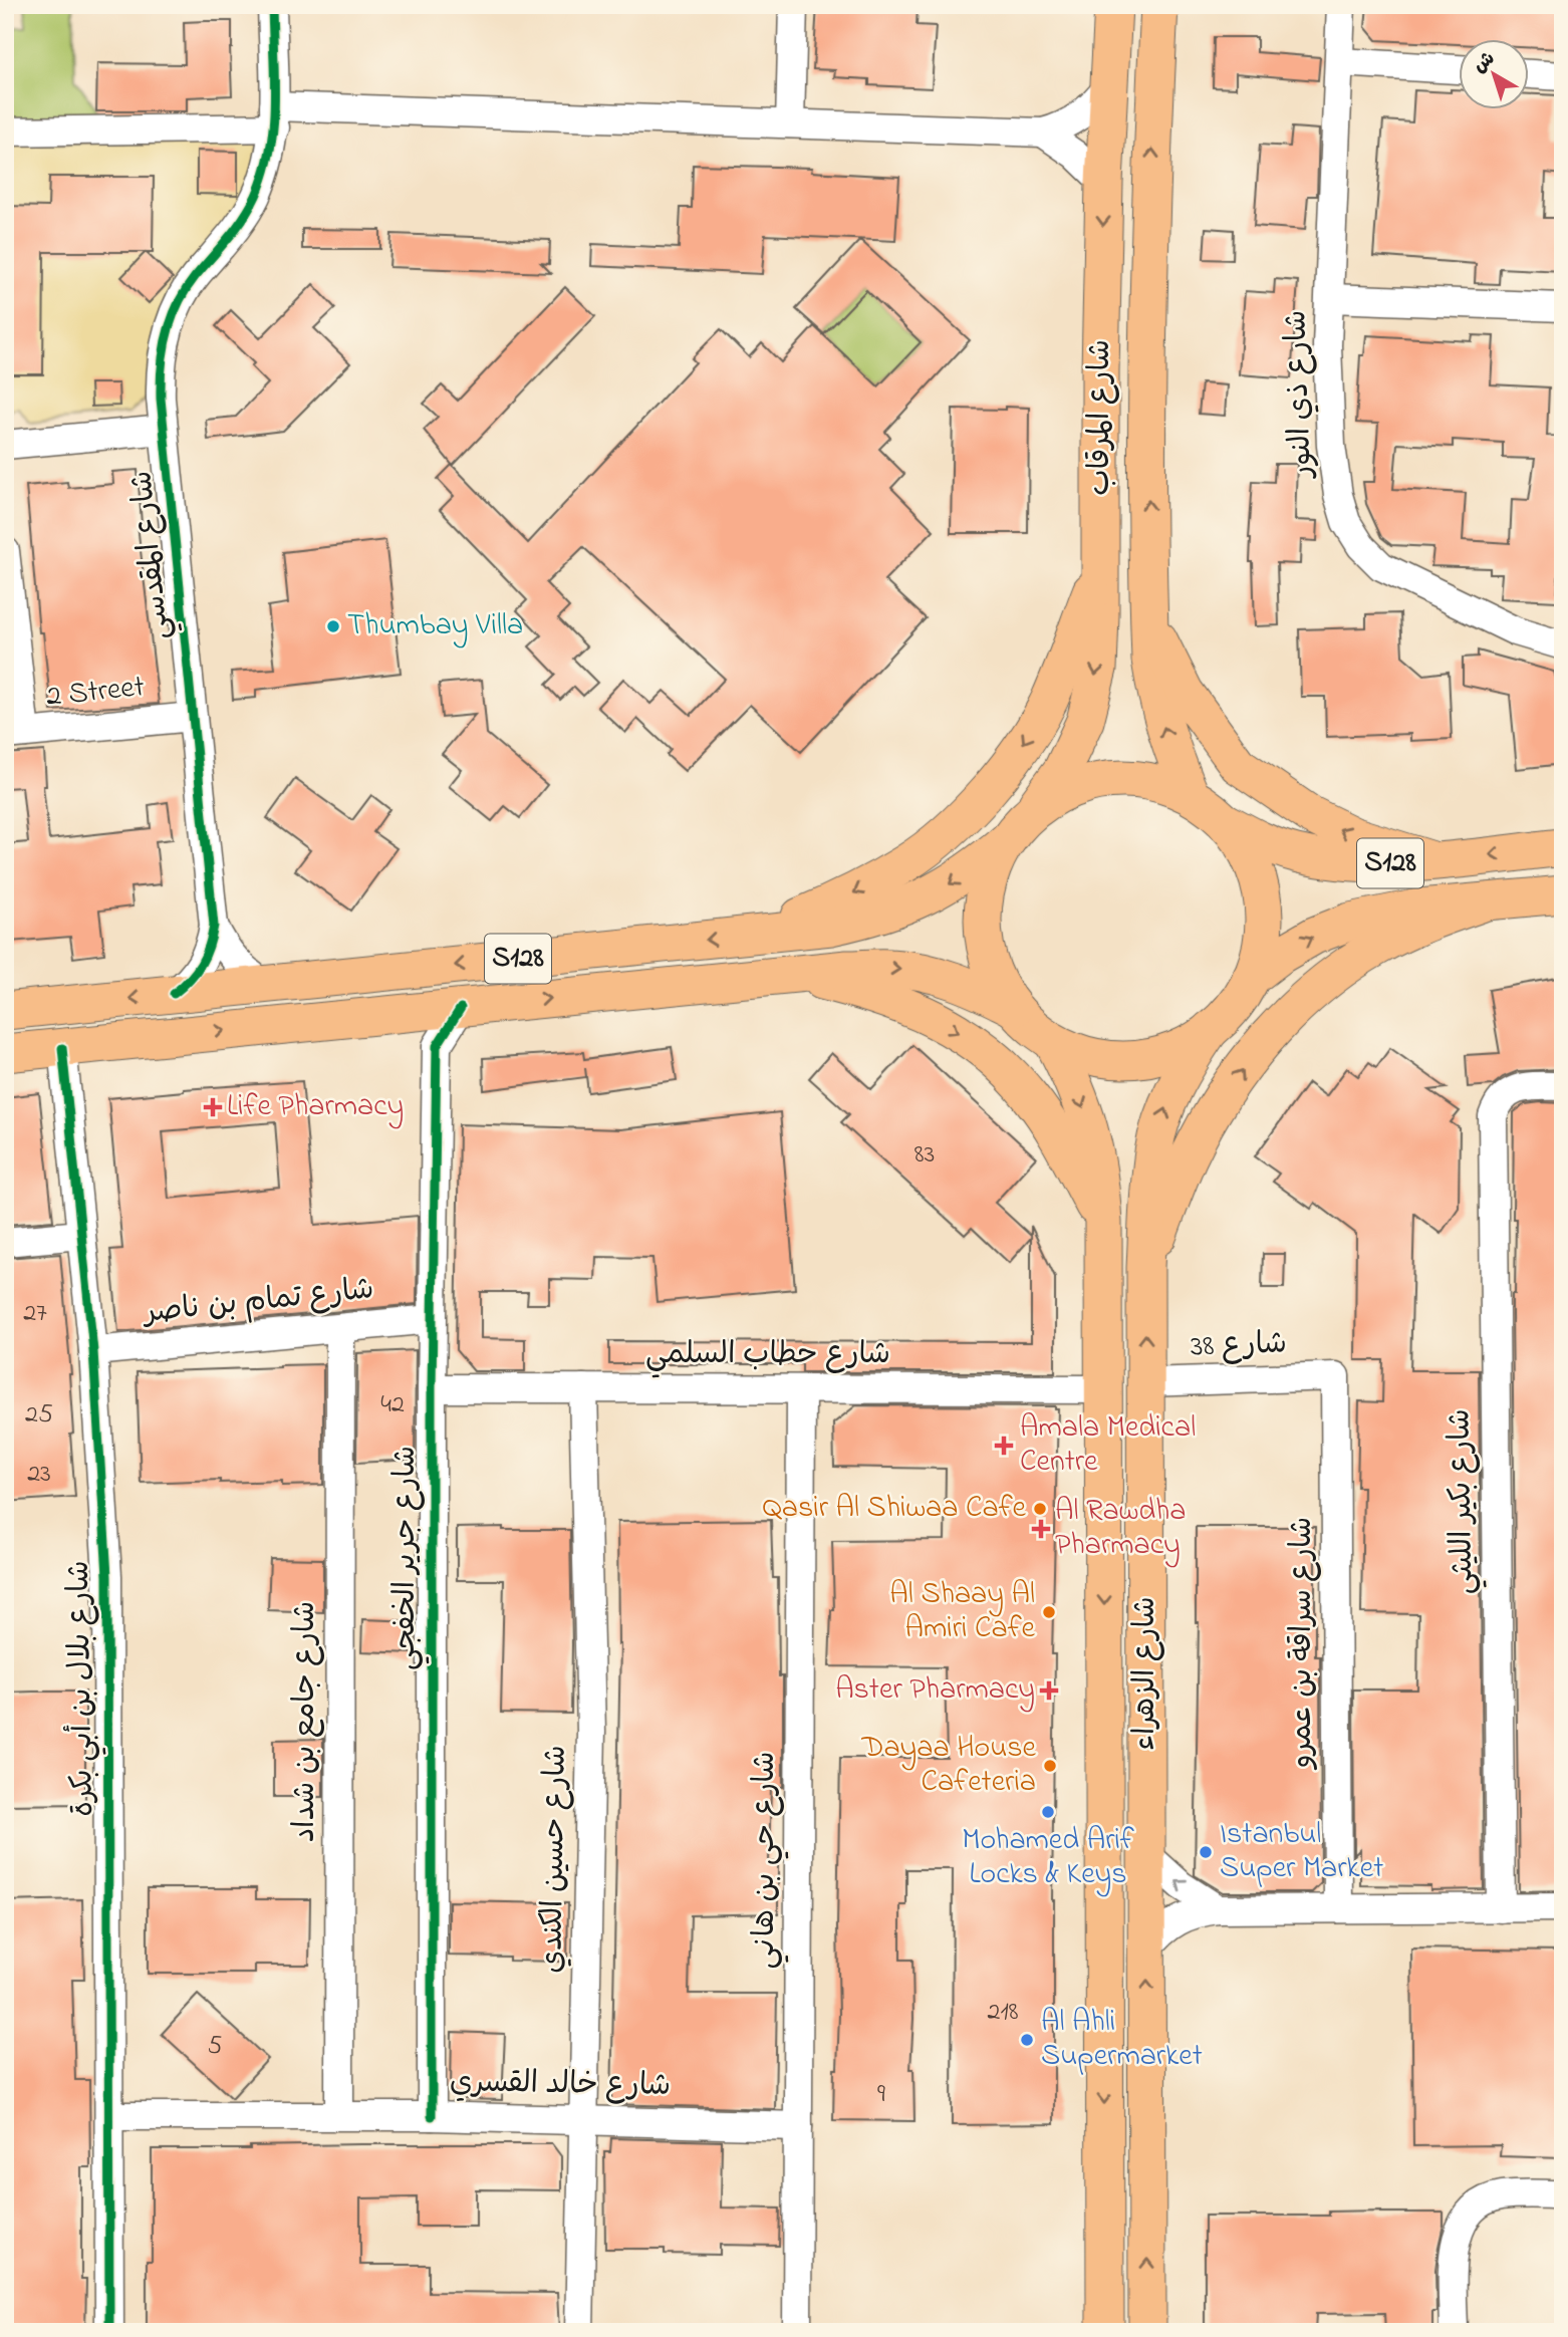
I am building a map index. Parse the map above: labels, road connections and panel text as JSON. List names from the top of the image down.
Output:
{
  "streets": {
    "main road": ["شارع المرقاب", "S128", "شارع الزهراء"],
    "street": [
      "شارع ذي النور",
      "شارع المقدسي",
      "2 Street",
      "شارع تمام بن ناصر",
      "شارع 38",
      "شارع حطاب السلمي",
      "شارع بكير الليثي",
      "شارع جرير الخفجي",
      "شارع سراقة بن عمرو",
      "شارع بلال بن أبي بكرة",
      "شارع جامع بن شداد",
      "شارع حسين الكندي",
      "شارع حي بن هاني",
      "شارع خالد القسري"
    ]
  },
  "crossings": [
    ["شارع المرقاب", "S128"],
    ["شارع المقدسي", "2 Street"],
    ["شارع المقدسي", "S128"],
    ["S128", "شارع بلال بن أبي بكرة"],
    ["شارع تمام بن ناصر", "شارع جرير الخفجي"],
    ["شارع تمام بن ناصر", "شارع بلال بن أبي بكرة"],
    ["شارع تمام بن ناصر", "شارع جامع بن شداد"],
    ["شارع 38", "شارع سراقة بن عمرو"],
    ["شارع 38", "شارع الزهراء"],
    ["شارع حطاب السلمي", "شارع جرير الخفجي"],
    ["شارع حطاب السلمي", "شارع الزهراء"],
    ["شارع حطاب السلمي", "شارع حسين الكندي"],
    ["شارع حطاب السلمي", "شارع حي بن هاني"],
    ["شارع جرير الخفجي", "شارع خالد القسري"],
    ["شارع بلال بن أبي بكرة", "شارع خالد القسري"],
    ["شارع جامع بن شداد", "شارع خالد القسري"],
    ["شارع حسين الكندي", "شارع خالد القسري"],
    ["شارع حي بن هاني", "شارع خالد القسري"]
  ],
  "places": {
    "other": [
      "Thumbay Villa",
      "Qasir Al Shiwaa Cafe",
      "Al Shaay Al Amiri Cafe",
      "Dayaa House Cafeteria",
      "Mohamed Arif Locks & Keys",
      "Istanbul Super Market",
      "Al Ahli Supermarket"
    ],
    "health": [
      "Life Pharmacy",
      "Amala Medical Centre",
      "Al Rawdha Pharmacy",
      "Aster Pharmacy"
    ]
  },
  "house_numbers": [
    "83",
    "27",
    "42",
    "25",
    "23",
    "218",
    "5",
    "9"
  ],
  "north": "top left"
}
